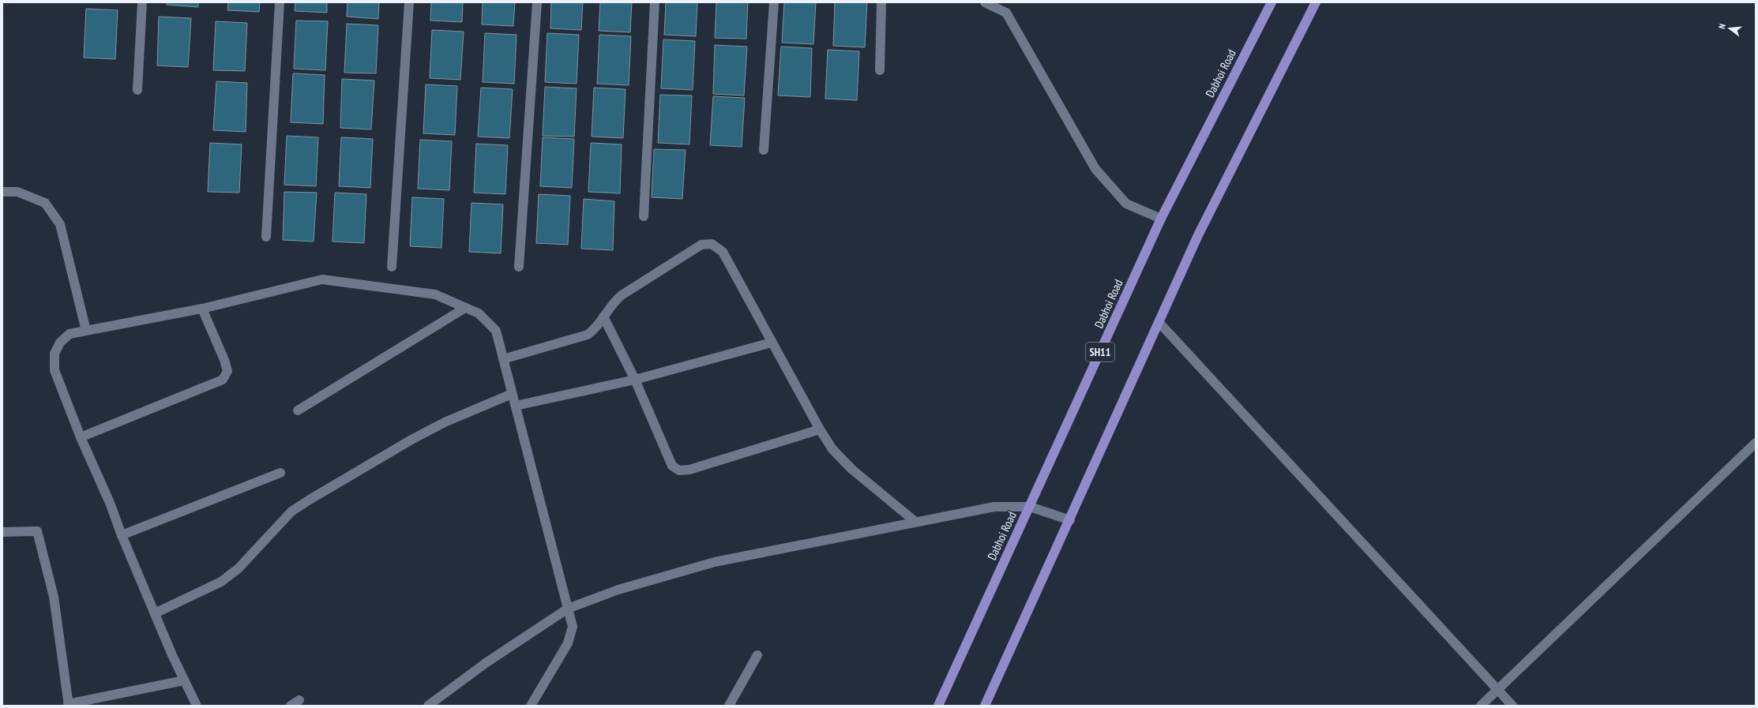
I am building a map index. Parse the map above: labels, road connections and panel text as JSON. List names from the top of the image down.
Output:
{
  "streets": {
    "main road": ["Dabhoi Road", "SH11"]
  },
  "north": "left"
}
